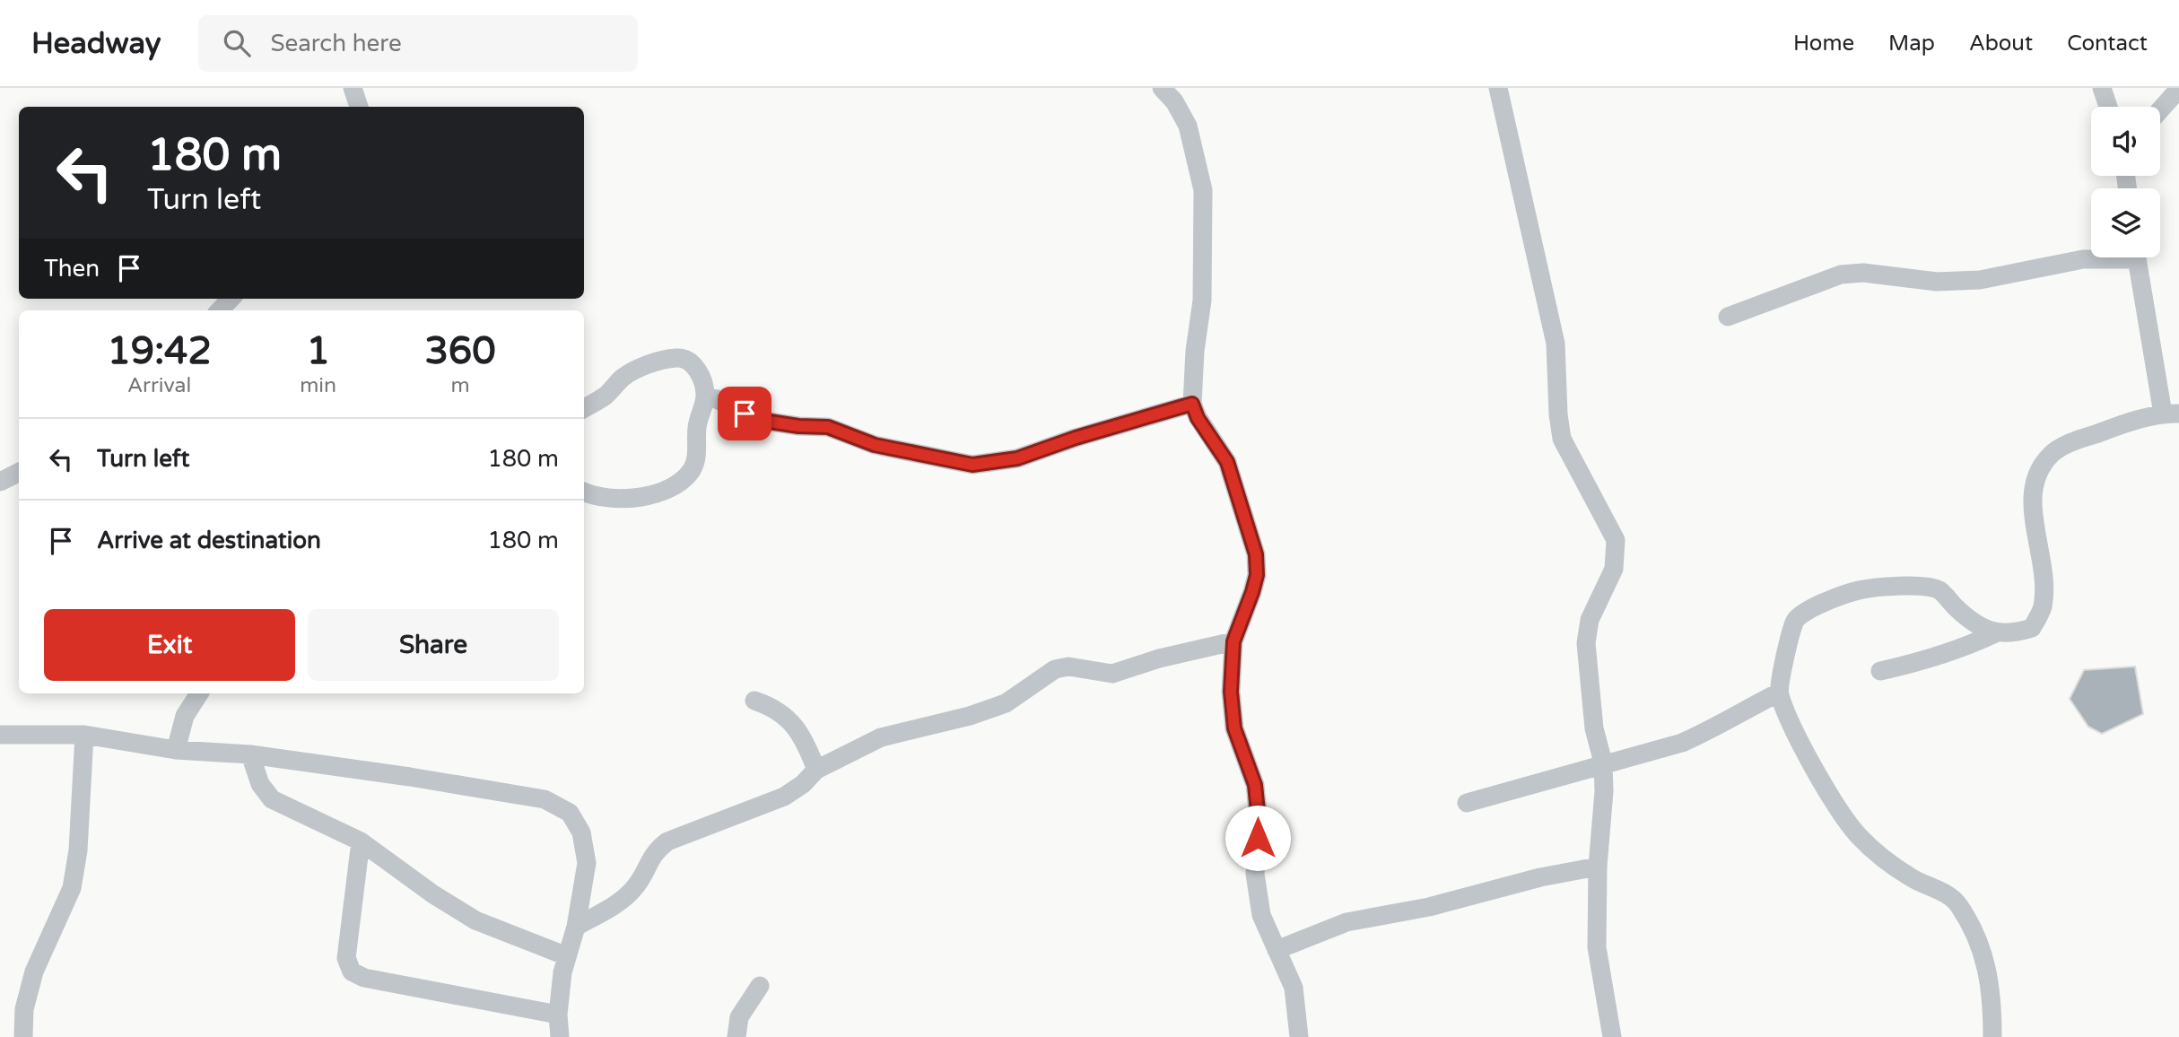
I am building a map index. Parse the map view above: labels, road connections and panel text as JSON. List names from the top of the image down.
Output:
{
  "page": {
    "header": "Headway",
    "search": "Search here",
    "nav": [
      "Home",
      "Map",
      "About",
      "Contact"
    ],
    "turn": ["180 m", "Turn left"],
    "then": "Then",
    "eta": [
      "19:42",
      "Arrival",
      "1",
      "min",
      "360",
      "m"
    ],
    "list": [
      {
        "name": "Turn left",
        "value": "180 m"
      },
      {
        "name": "Arrive at destination",
        "value": "180 m"
      }
    ],
    "buttons": ["Exit", "Share"]
  }
}
